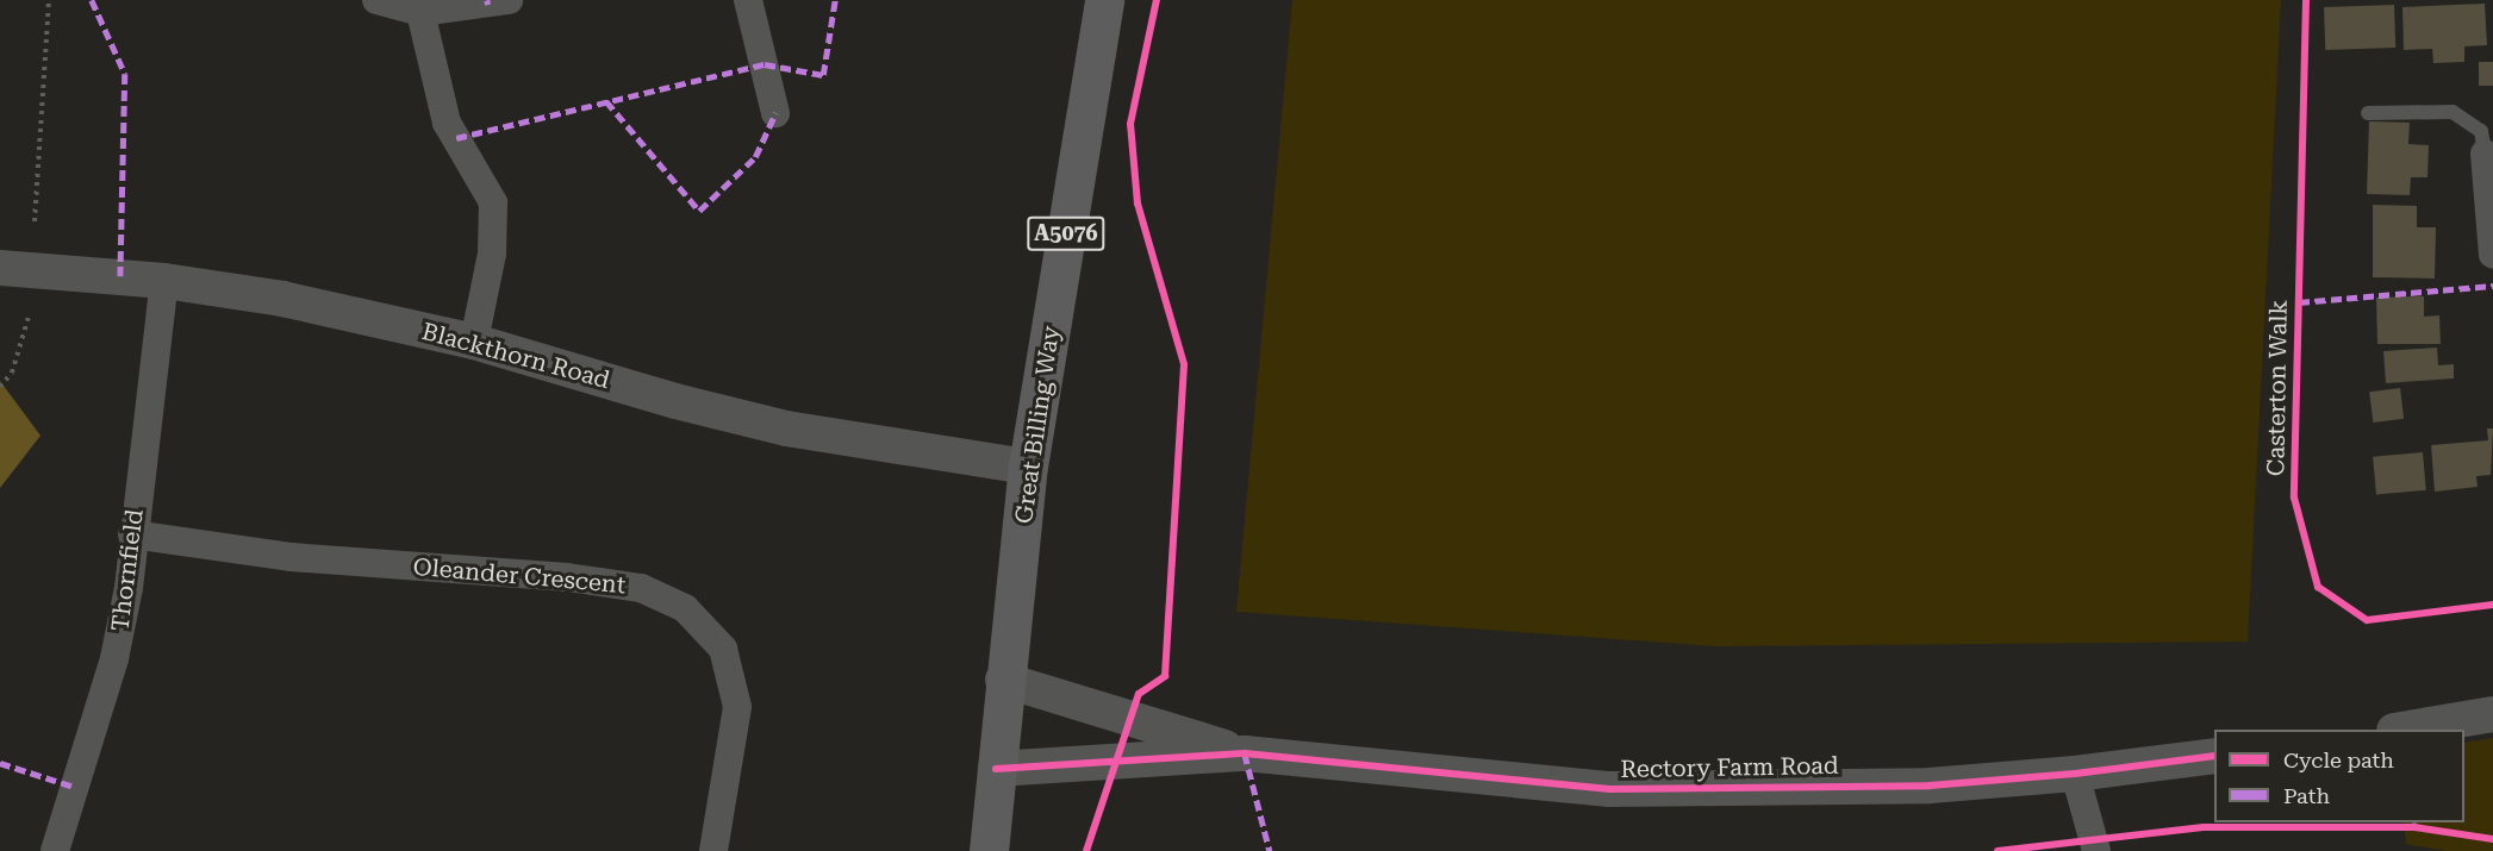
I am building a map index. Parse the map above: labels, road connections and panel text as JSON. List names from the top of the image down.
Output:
{
  "streets": {
    "main road": ["A5076", "Great Billing Way"],
    "street": [
      "Blackthorn Road",
      "Thornfield",
      "Oleander Crescent",
      "Rectory Farm Road"
    ],
    "cycle path": ["Casterton Walk"]
  },
  "crossings": [
    ["Blackthorn Road", "Great Billing Way"],
    ["Blackthorn Road", "Thornfield"],
    ["Great Billing Way", "Rectory Farm Road"],
    ["Thornfield", "Oleander Crescent"]
  ],
  "legend": ["Cycle path", "Path"]
}
